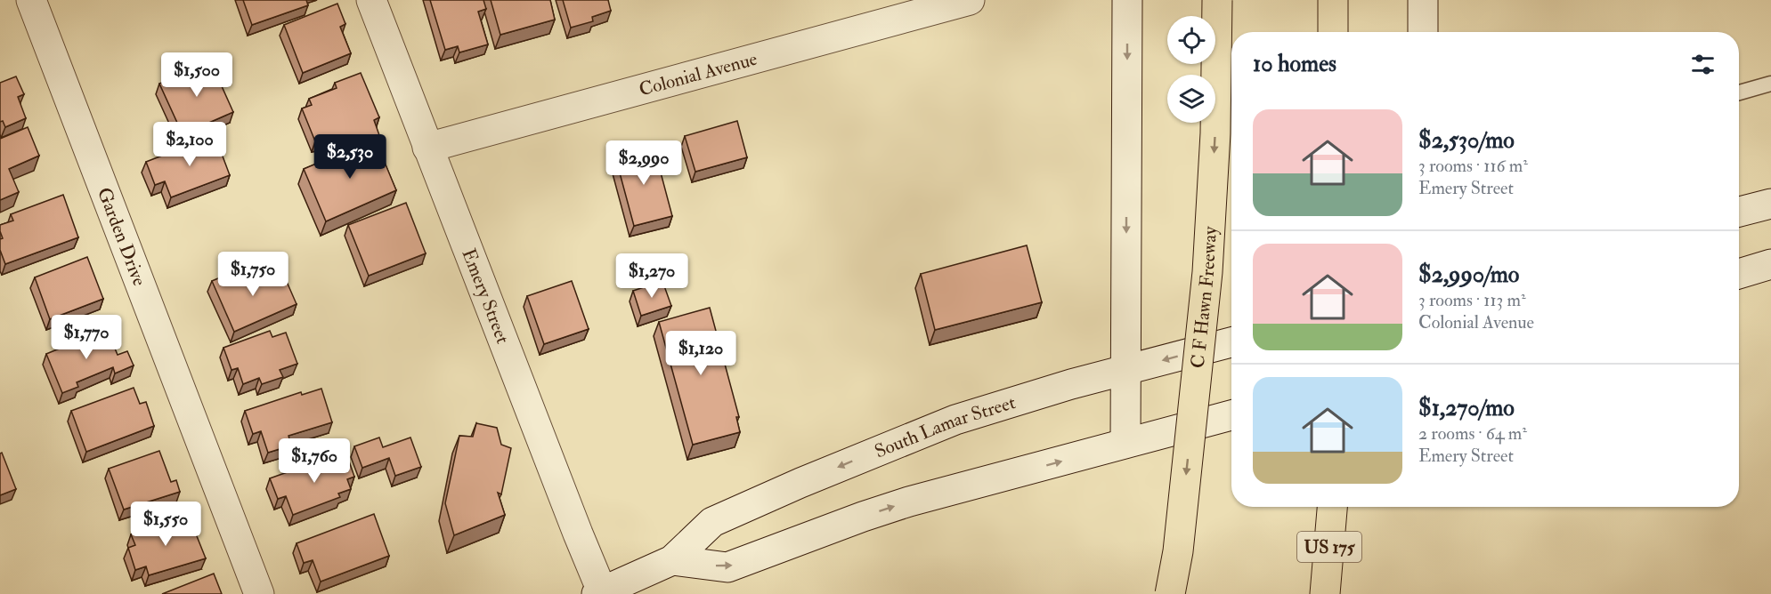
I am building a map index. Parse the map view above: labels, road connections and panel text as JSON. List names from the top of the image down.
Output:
{
  "streets": {
    "highway": ["C F Hawn Freeway", "US 175"],
    "main road": [
      "Colonial Avenue",
      "Garden Drive",
      "Emery Street",
      "South Lamar Street"
    ]
  },
  "crossings": [
    ["Colonial Avenue", "Emery Street"],
    ["Emery Street", "South Lamar Street"]
  ],
  "one_way": ["C F Hawn Freeway"],
  "page": {
    "heading": "10 homes",
    "price": [
      "$1,500",
      "$2,100",
      "$2,530",
      "$2,990",
      "$1,750",
      "$1,270",
      "$1,770",
      "$1,120",
      "$1,760",
      "$1,550"
    ],
    "list": [
      {
        "name": "$2,530/mo",
        "note": "3 rooms · 116 m² · Emery Street"
      },
      {
        "name": "$2,990/mo",
        "note": "3 rooms · 113 m² · Colonial Avenue"
      },
      {
        "name": "$1,270/mo",
        "note": "2 rooms · 64 m² · Emery Street"
      }
    ]
  }
}
